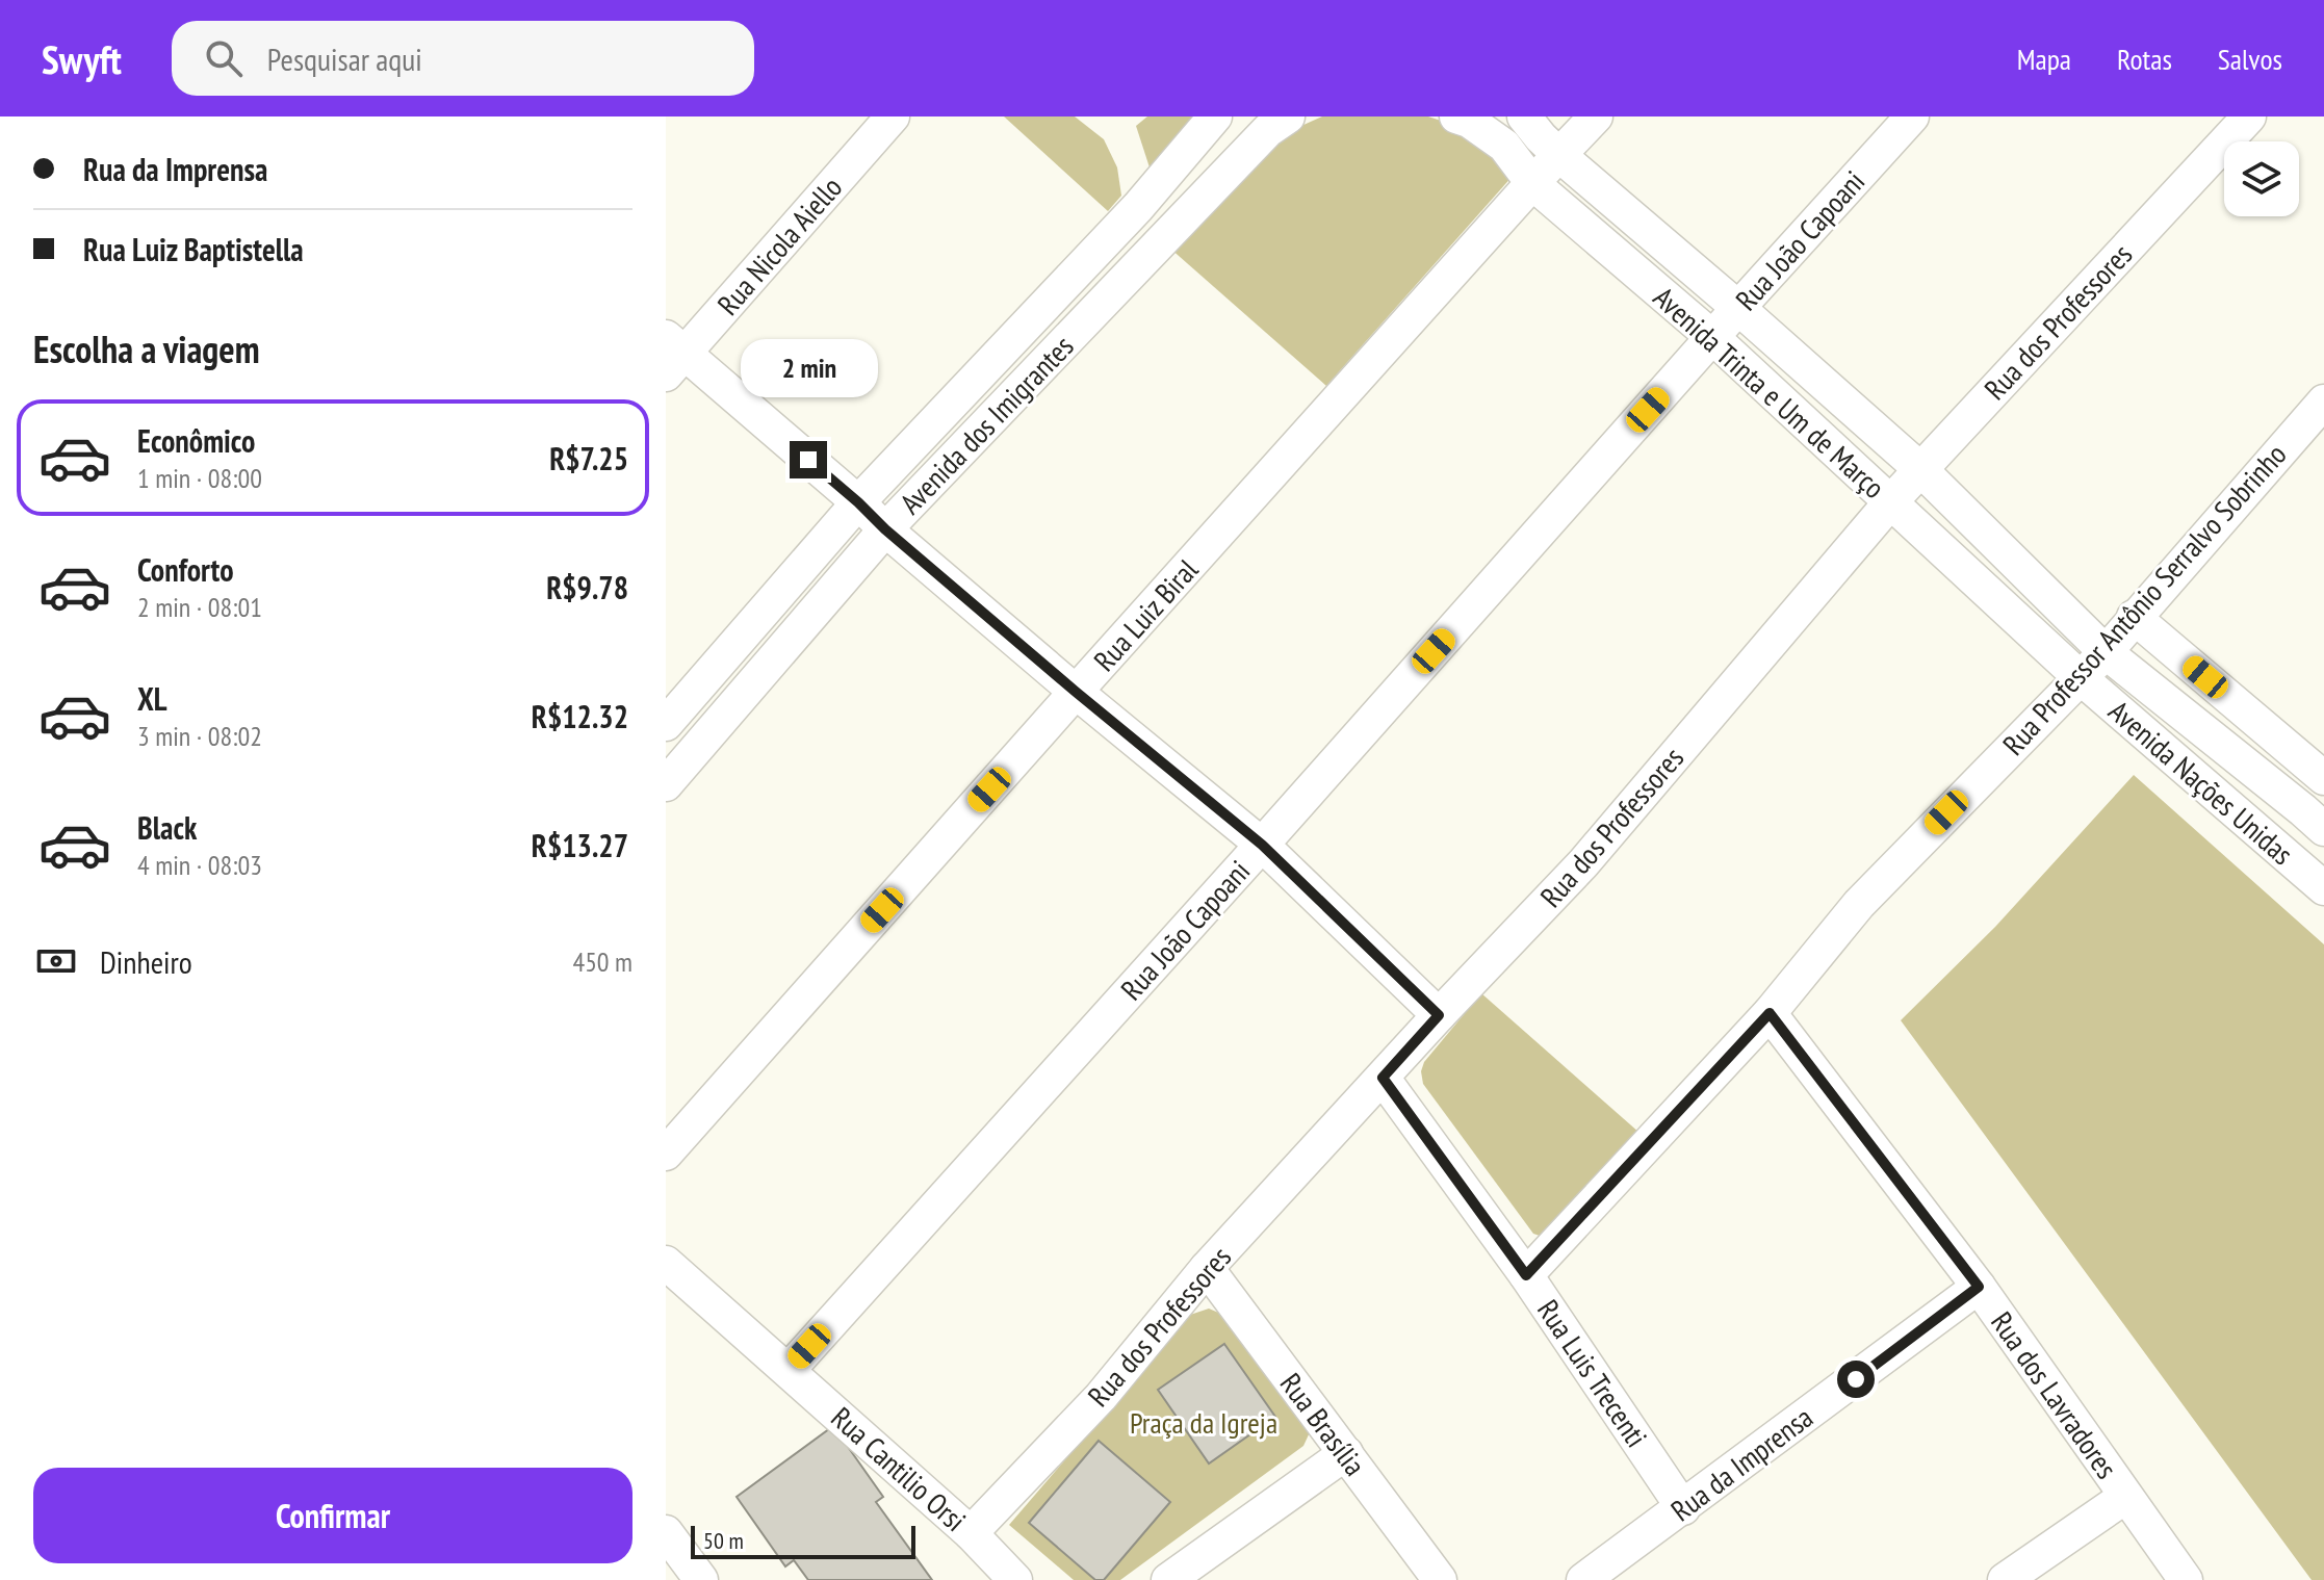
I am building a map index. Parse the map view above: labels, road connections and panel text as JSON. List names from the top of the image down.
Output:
{
  "streets": {
    "street": [
      "Rua João Capoani",
      "Rua Nicola Aiello",
      "Rua dos Professores",
      "Avenida Trinta e Um de Março",
      "Avenida dos Imigrantes",
      "Rua Professor Antônio Serralvo Sobrinho",
      "Rua Luiz Biral",
      "Avenida Nações Unidas",
      "Rua Luis Trecenti",
      "Rua dos Lavradores",
      "Rua Brasília",
      "Rua da Imprensa",
      "Rua Cantilio Orsi"
    ]
  },
  "crossings": [
    ["Rua João Capoani", "Avenida Trinta e Um de Março"],
    ["Rua João Capoani", "Rua Cantilio Orsi"],
    ["Rua dos Professores", "Avenida Trinta e Um de Março"],
    ["Rua dos Professores", "Rua Luis Trecenti"],
    ["Rua dos Professores", "Rua Brasília"],
    ["Rua dos Professores", "Rua Cantilio Orsi"],
    ["Avenida Trinta e Um de Março", "Rua Professor Antônio Serralvo Sobrinho"],
    ["Avenida Trinta e Um de Março", "Rua Luiz Biral"],
    ["Avenida Trinta e Um de Março", "Avenida Nações Unidas"],
    ["Rua Professor Antônio Serralvo Sobrinho", "Avenida Nações Unidas"],
    ["Rua Professor Antônio Serralvo Sobrinho", "Rua Luis Trecenti"],
    ["Rua Professor Antônio Serralvo Sobrinho", "Rua dos Lavradores"],
    ["Rua Luis Trecenti", "Rua da Imprensa"],
    ["Rua dos Lavradores", "Rua da Imprensa"]
  ],
  "parks": ["Praça da Igreja"],
  "scale_bar": "50 m",
  "page": {
    "header": "Swyft",
    "search": "Pesquisar aqui",
    "nav": ["Mapa", "Rotas", "Salvos"],
    "banner": ["Rua da Imprensa", "Rua Luiz Baptistella"],
    "heading": "Escolha a viagem",
    "bubble": "2 min",
    "list": [
      {
        "name": "Econômico",
        "note": "1 min · 08:00",
        "value": "R$7.25"
      },
      {
        "name": "Conforto",
        "note": "2 min · 08:01",
        "value": "R$9.78"
      },
      {
        "name": "XL",
        "note": "3 min · 08:02",
        "value": "R$12.32"
      },
      {
        "name": "Black",
        "note": "4 min · 08:03",
        "value": "R$13.27"
      }
    ],
    "pay": ["Dinheiro", "450 m"],
    "buttons": "Confirmar",
    "scale": "50 m"
  }
}
